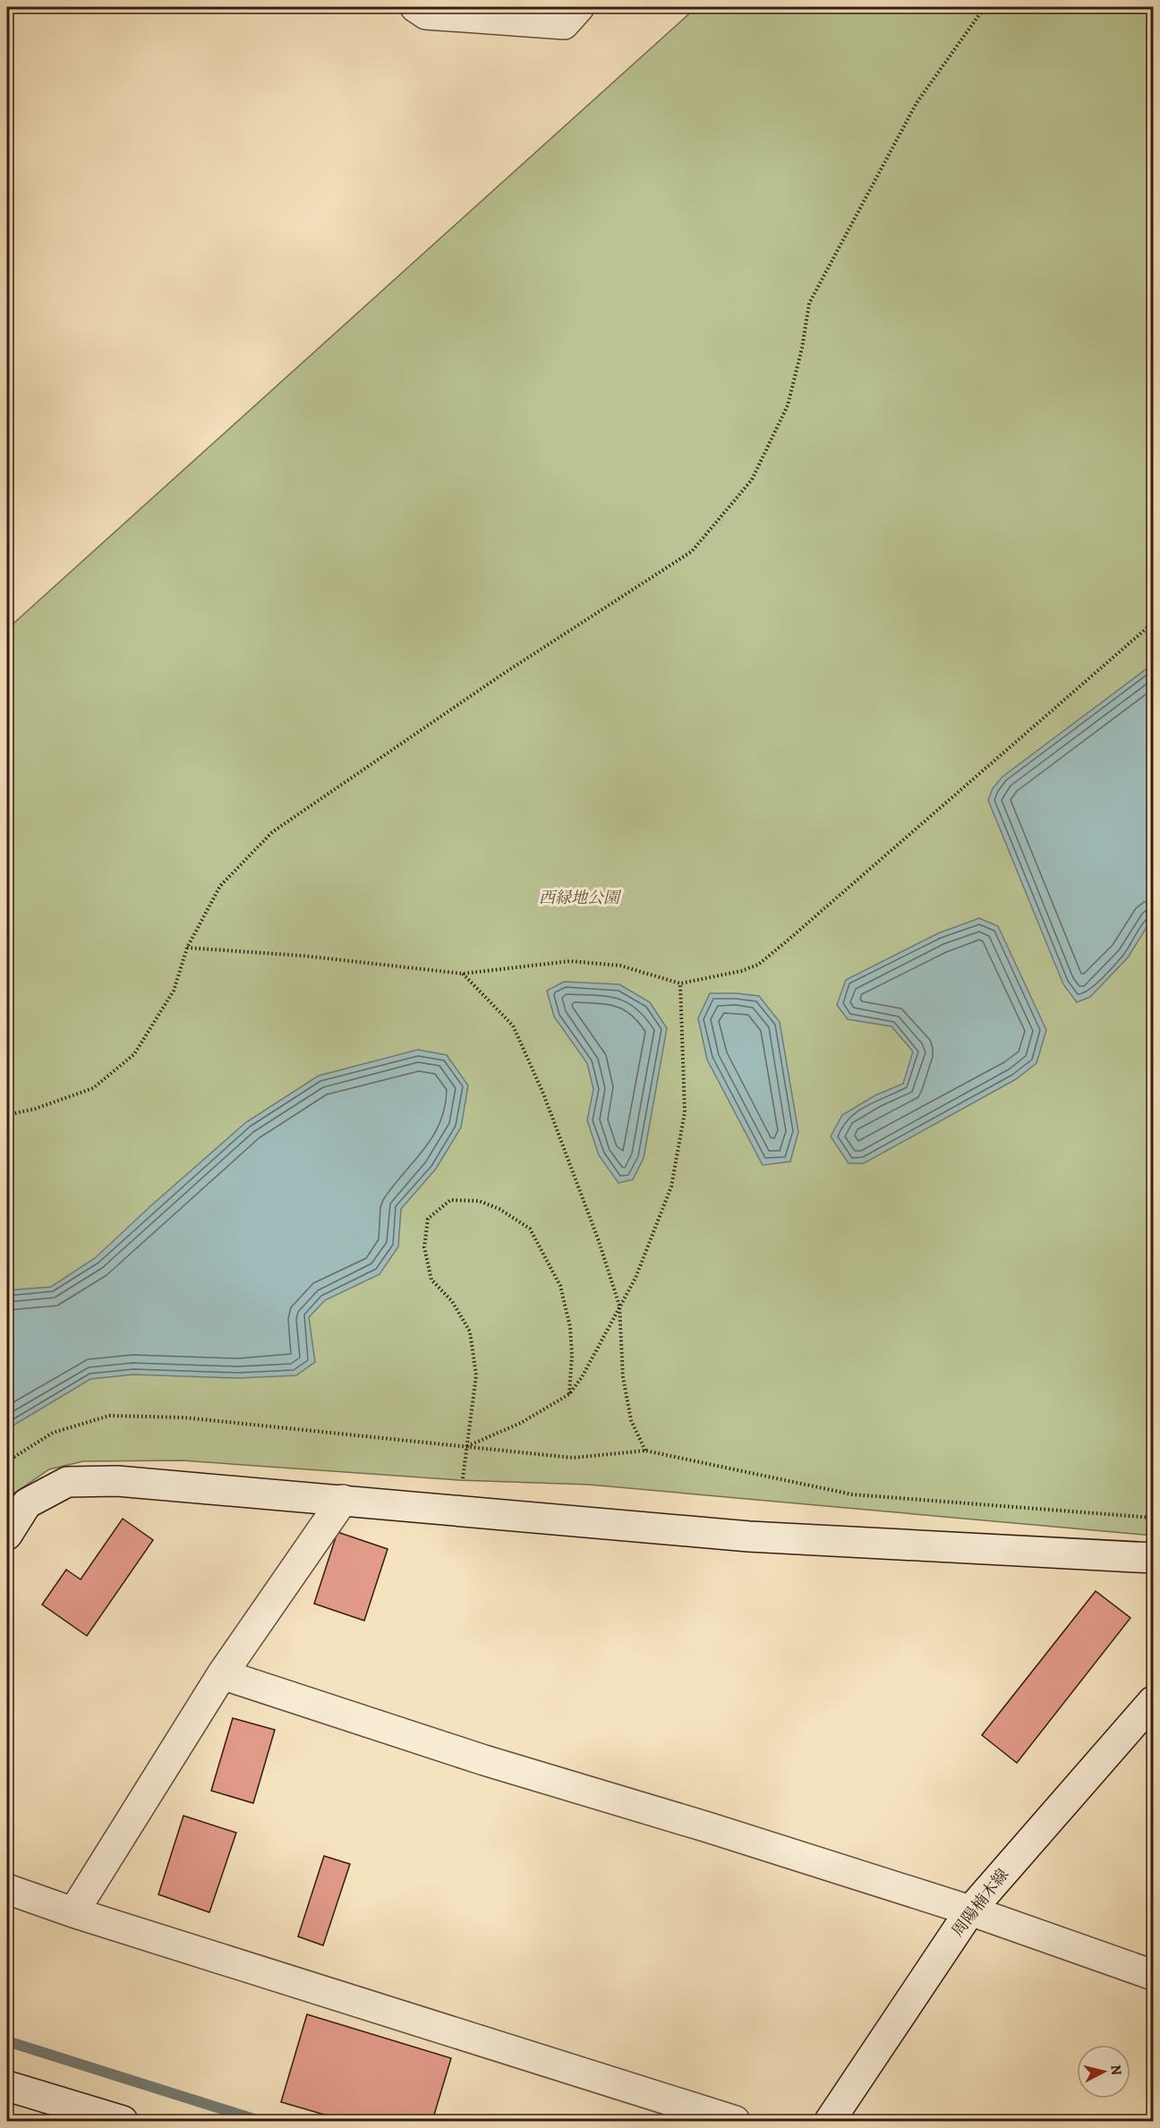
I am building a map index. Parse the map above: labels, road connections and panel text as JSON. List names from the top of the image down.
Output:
{
  "streets": {
    "street": ["周陽楠木線"]
  },
  "parks": ["西緑地公園"],
  "north": "right"
}
